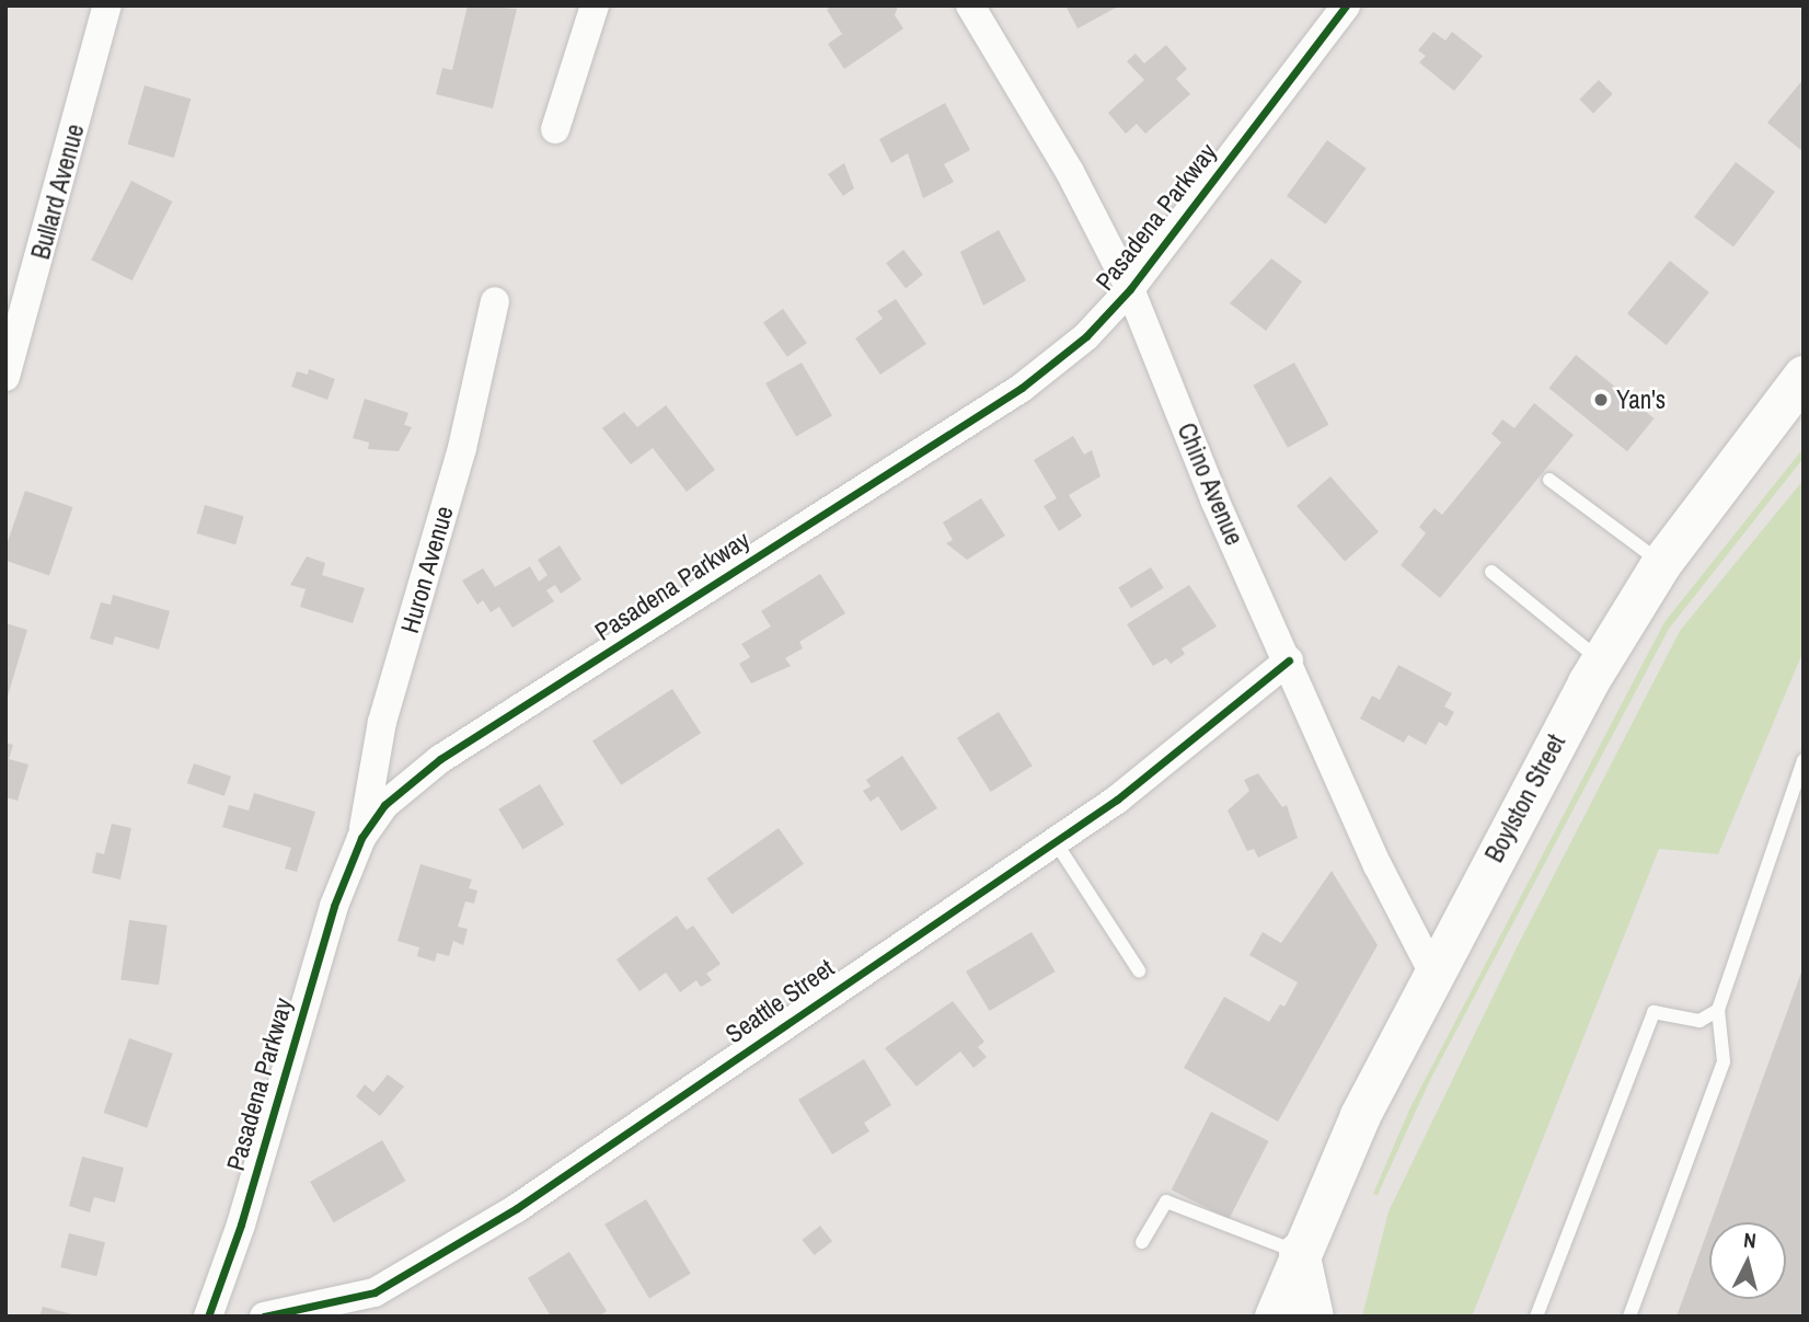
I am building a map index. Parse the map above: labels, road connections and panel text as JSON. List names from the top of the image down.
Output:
{
  "streets": {
    "main road": ["Boylston Street"],
    "street": [
      "Bullard Avenue",
      "Pasadena Parkway",
      "Chino Avenue",
      "Huron Avenue",
      "Seattle Street"
    ]
  },
  "crossings": [
    ["Pasadena Parkway", "Chino Avenue"],
    ["Pasadena Parkway", "Huron Avenue"],
    ["Chino Avenue", "Boylston Street"],
    ["Chino Avenue", "Seattle Street"]
  ],
  "places": ["Yan's"],
  "north": "top"
}
